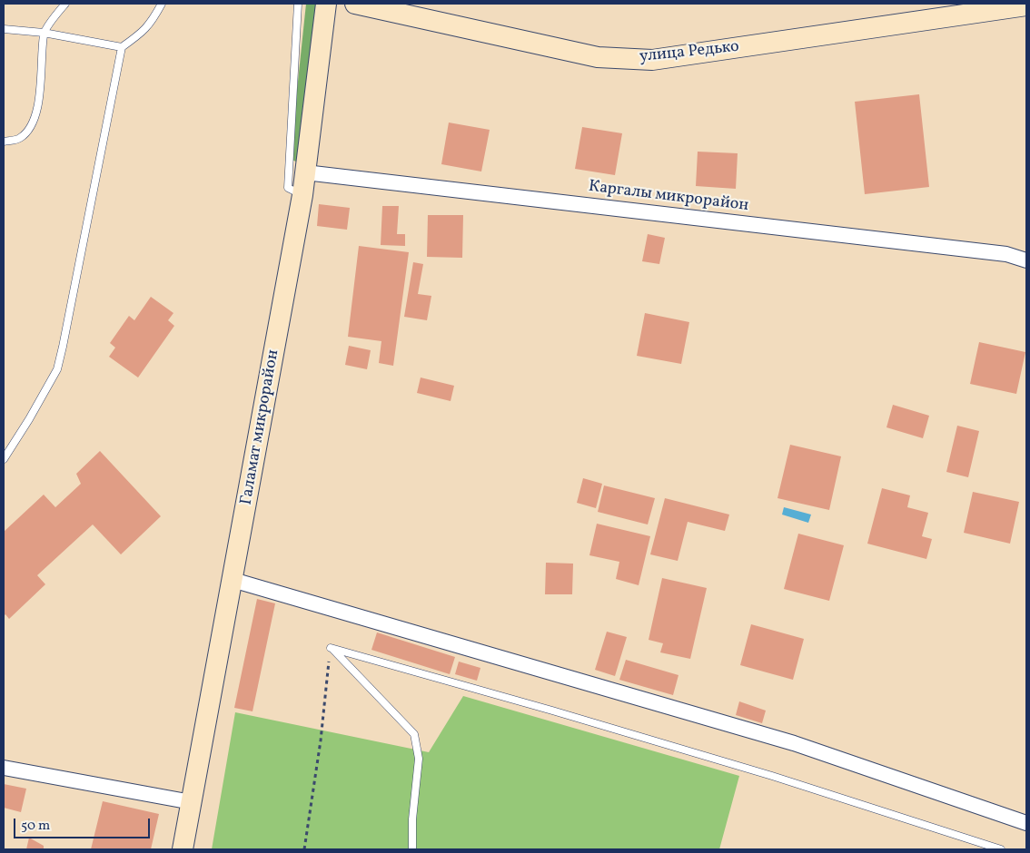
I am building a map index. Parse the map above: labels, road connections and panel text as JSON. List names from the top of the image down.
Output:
{
  "streets": {
    "street": ["улица Редько", "Каргалы микрорайон", "Галамат микрорайон"]
  },
  "crossings": [
    ["Каргалы микрорайон", "Галамат микрорайон"]
  ],
  "scale_bar": "50 m"
}
